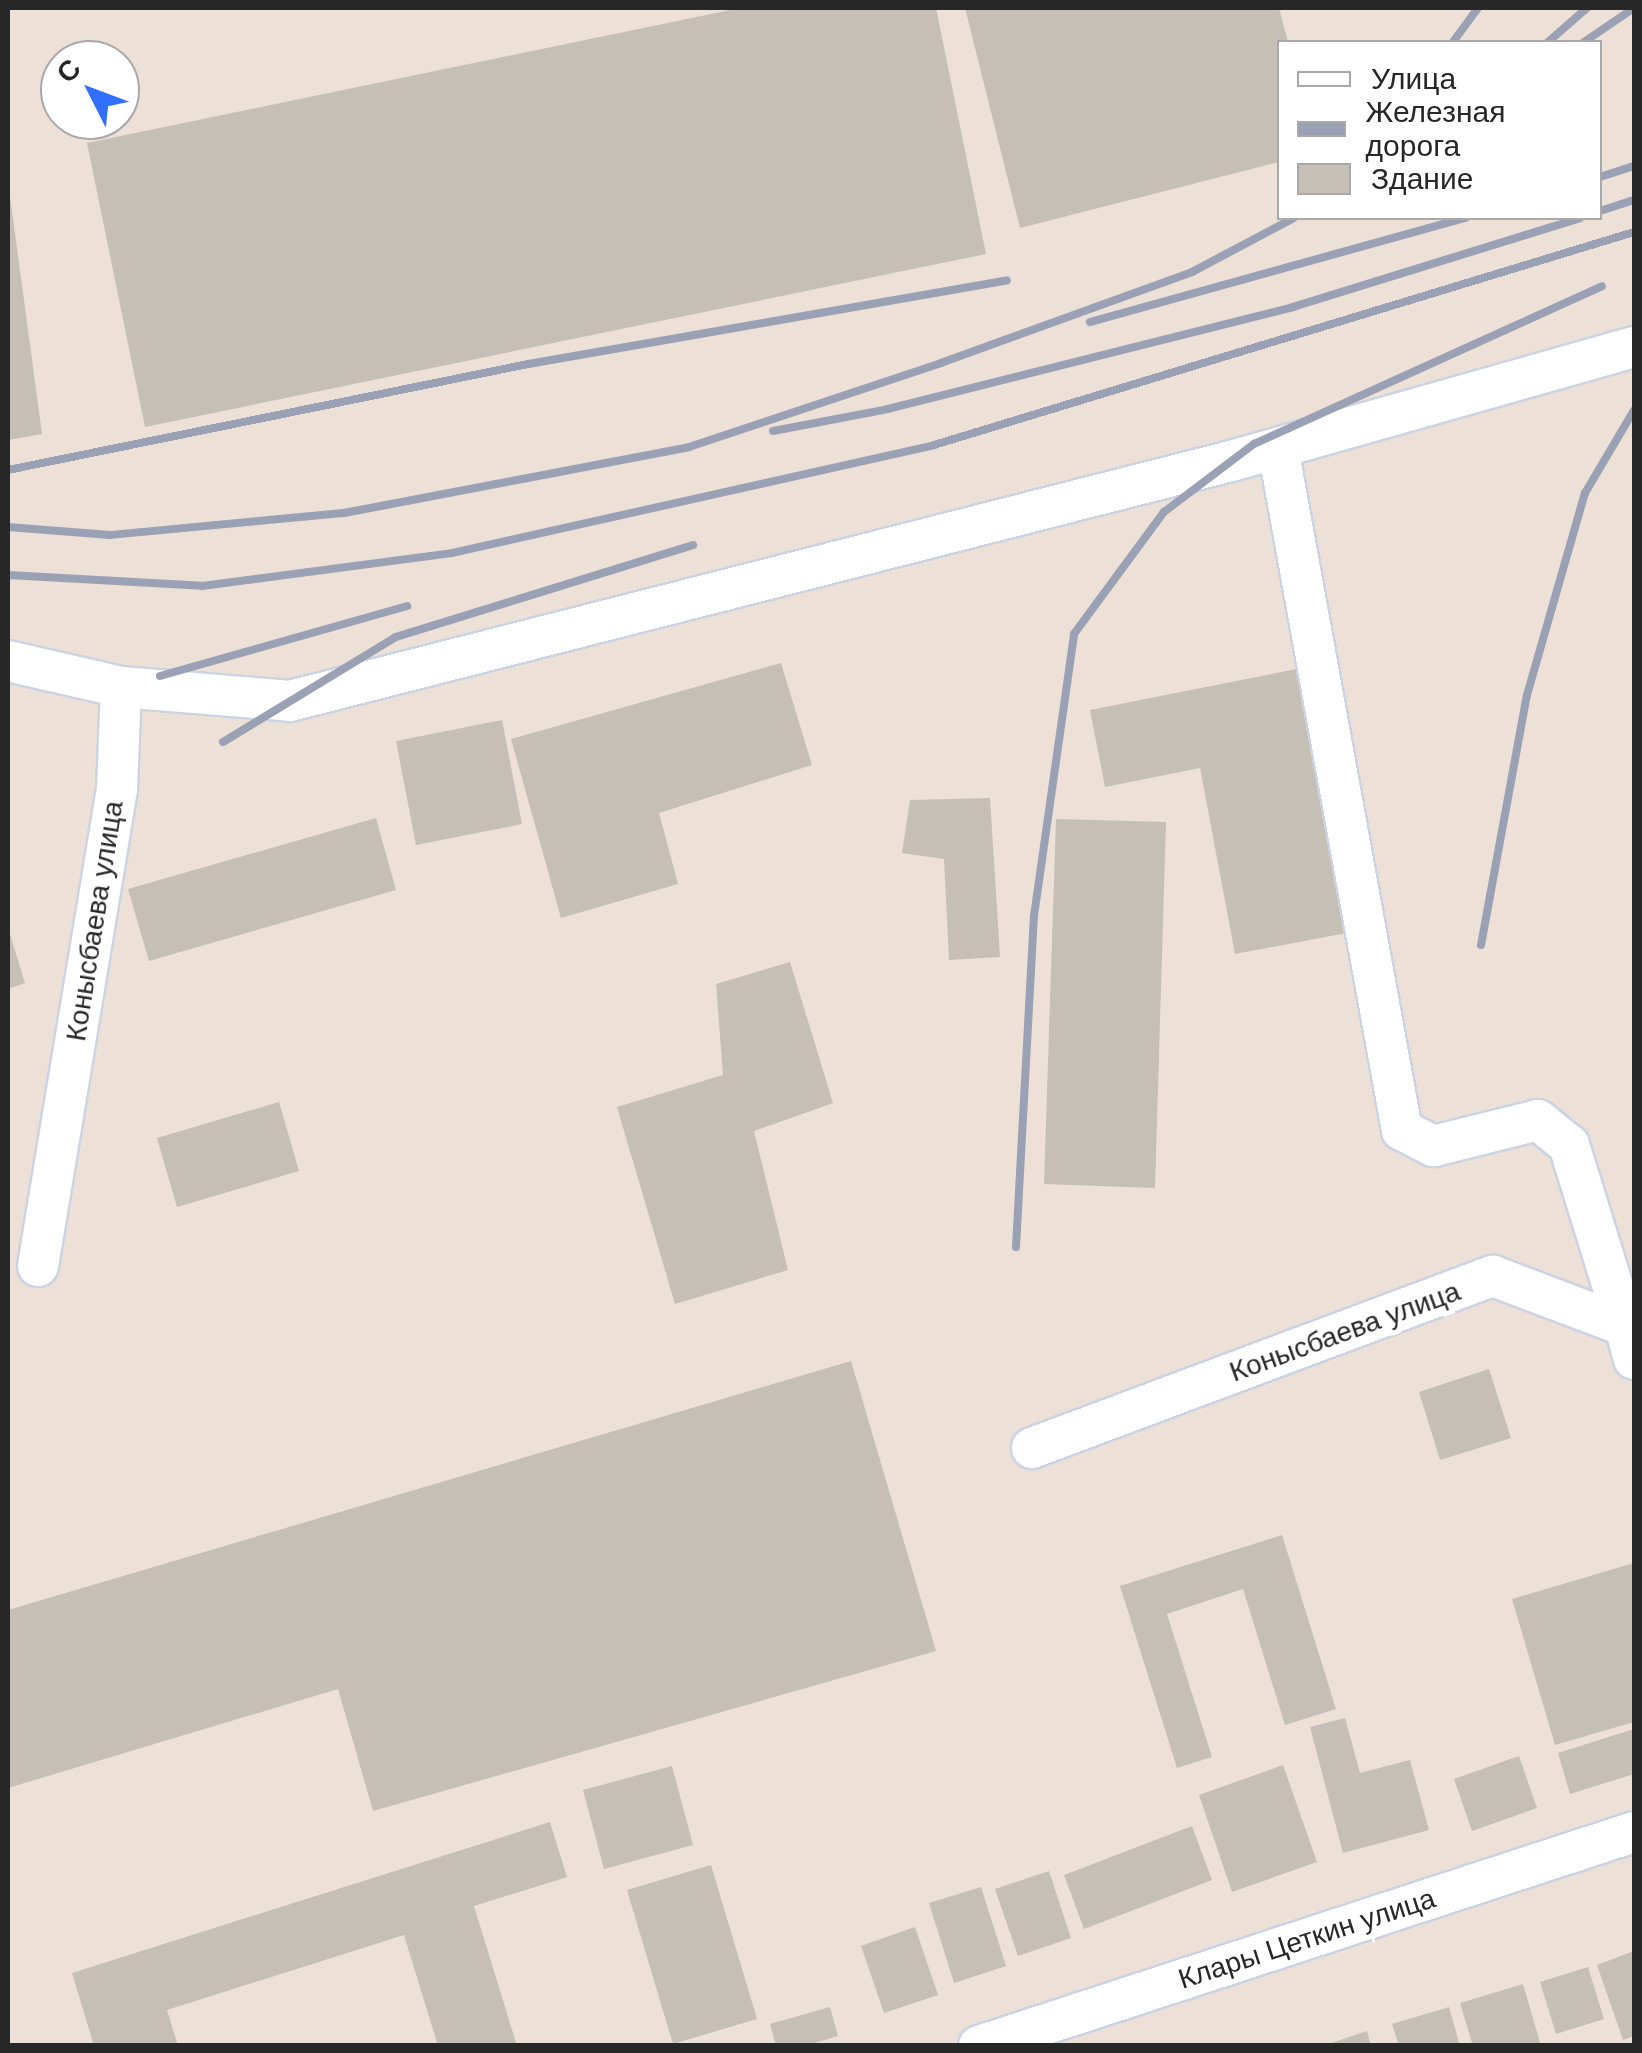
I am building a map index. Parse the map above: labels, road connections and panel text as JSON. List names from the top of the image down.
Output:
{
  "streets": {
    "street": ["Конысбаева улица", "Клары Цеткин улица"]
  },
  "legend": ["Улица", "Железная дорога", "Здание"],
  "north": "top left"
}
